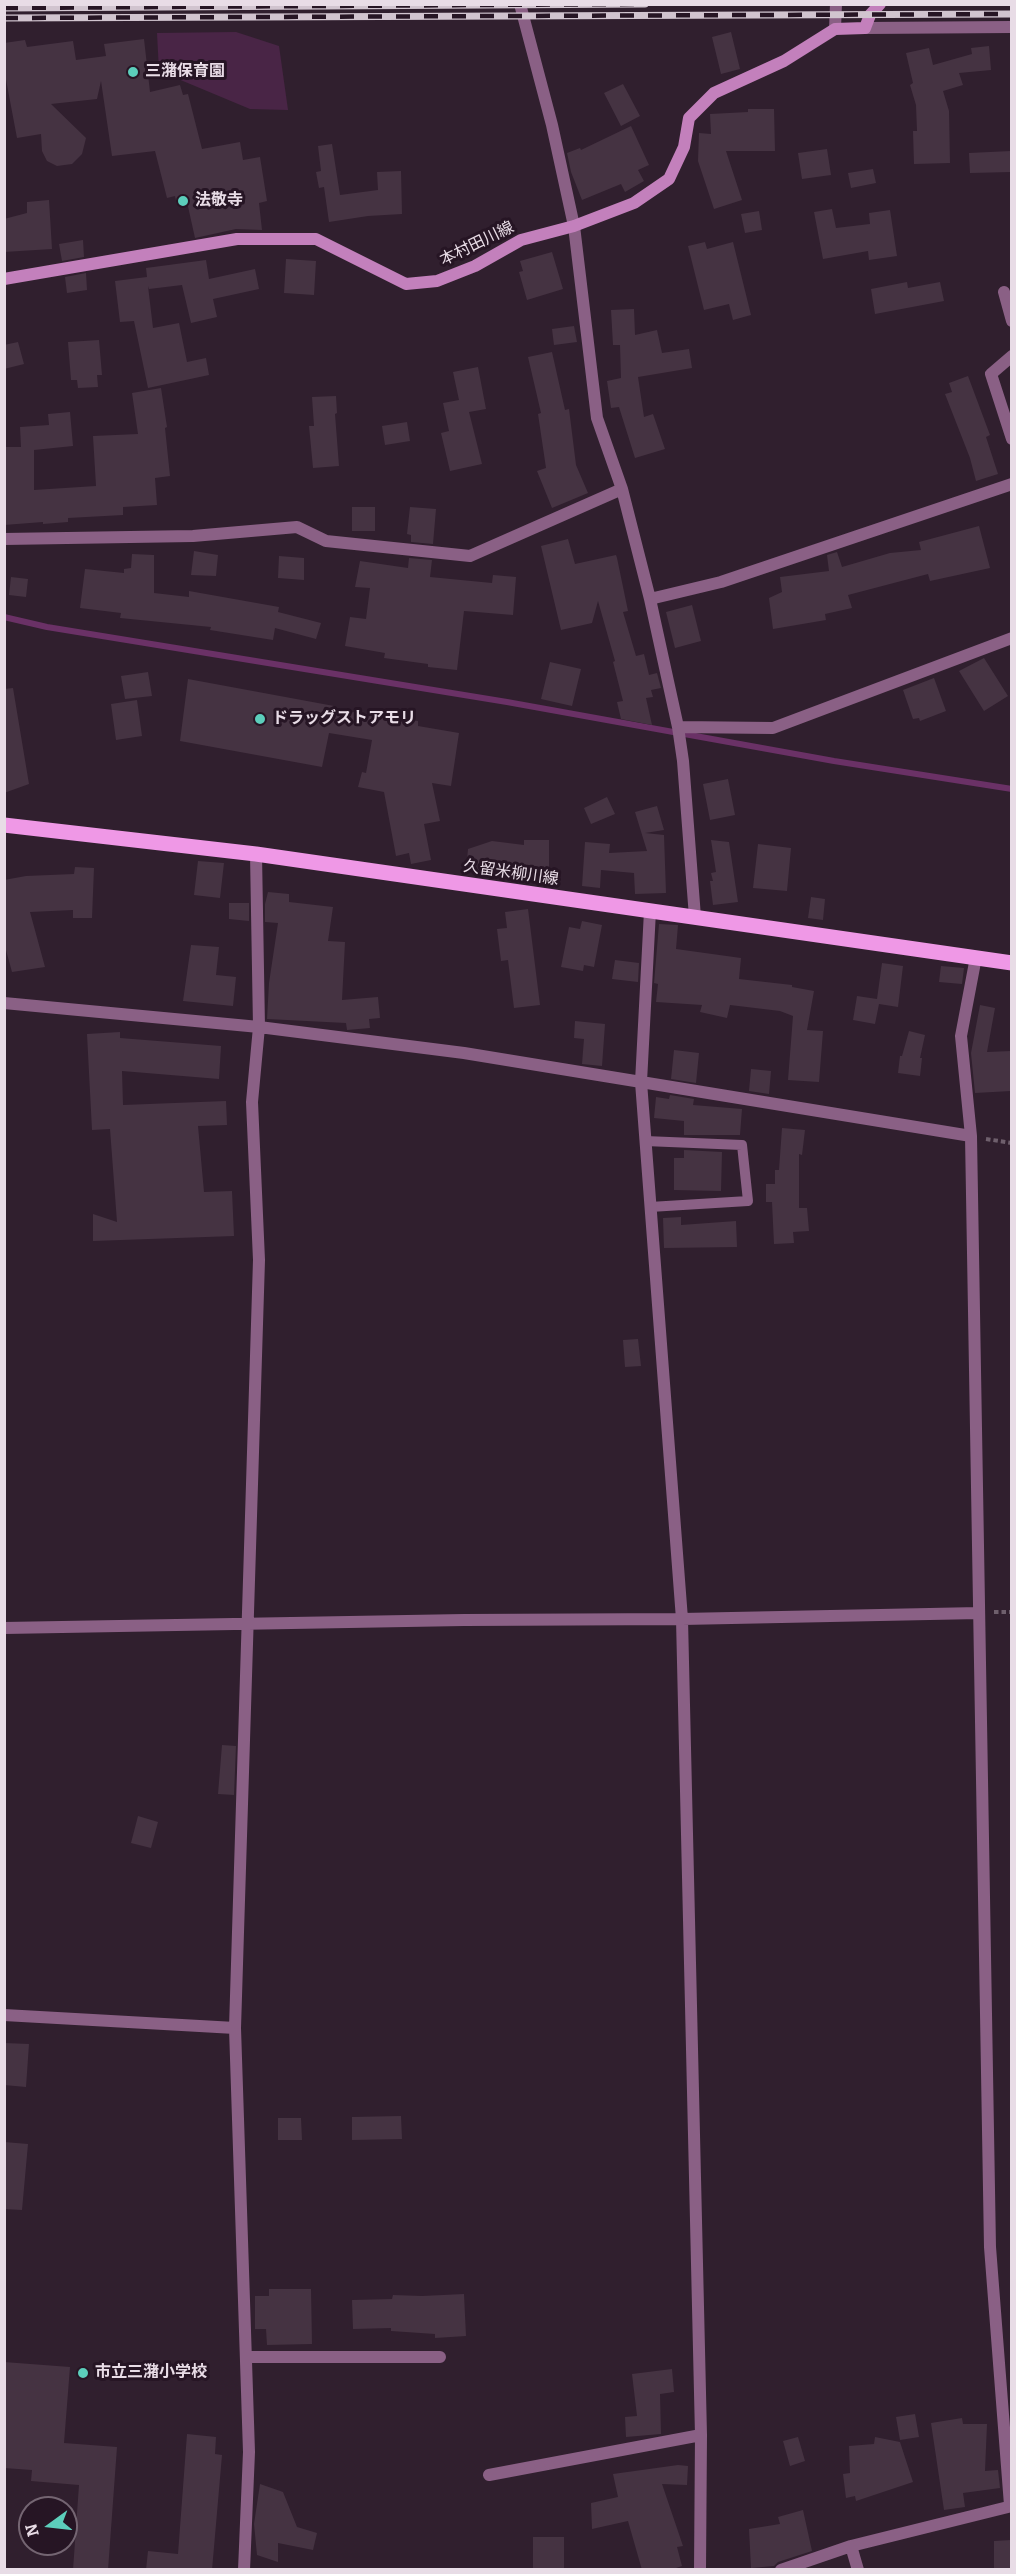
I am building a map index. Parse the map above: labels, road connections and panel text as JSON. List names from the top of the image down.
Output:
{
  "streets": {
    "main road": ["本村田川線", "久留米柳川線"]
  },
  "places": [
    "三潴保育園",
    "法敬寺",
    "ドラッグストアモリ",
    "市立三潴小学校"
  ],
  "north": "left"
}
